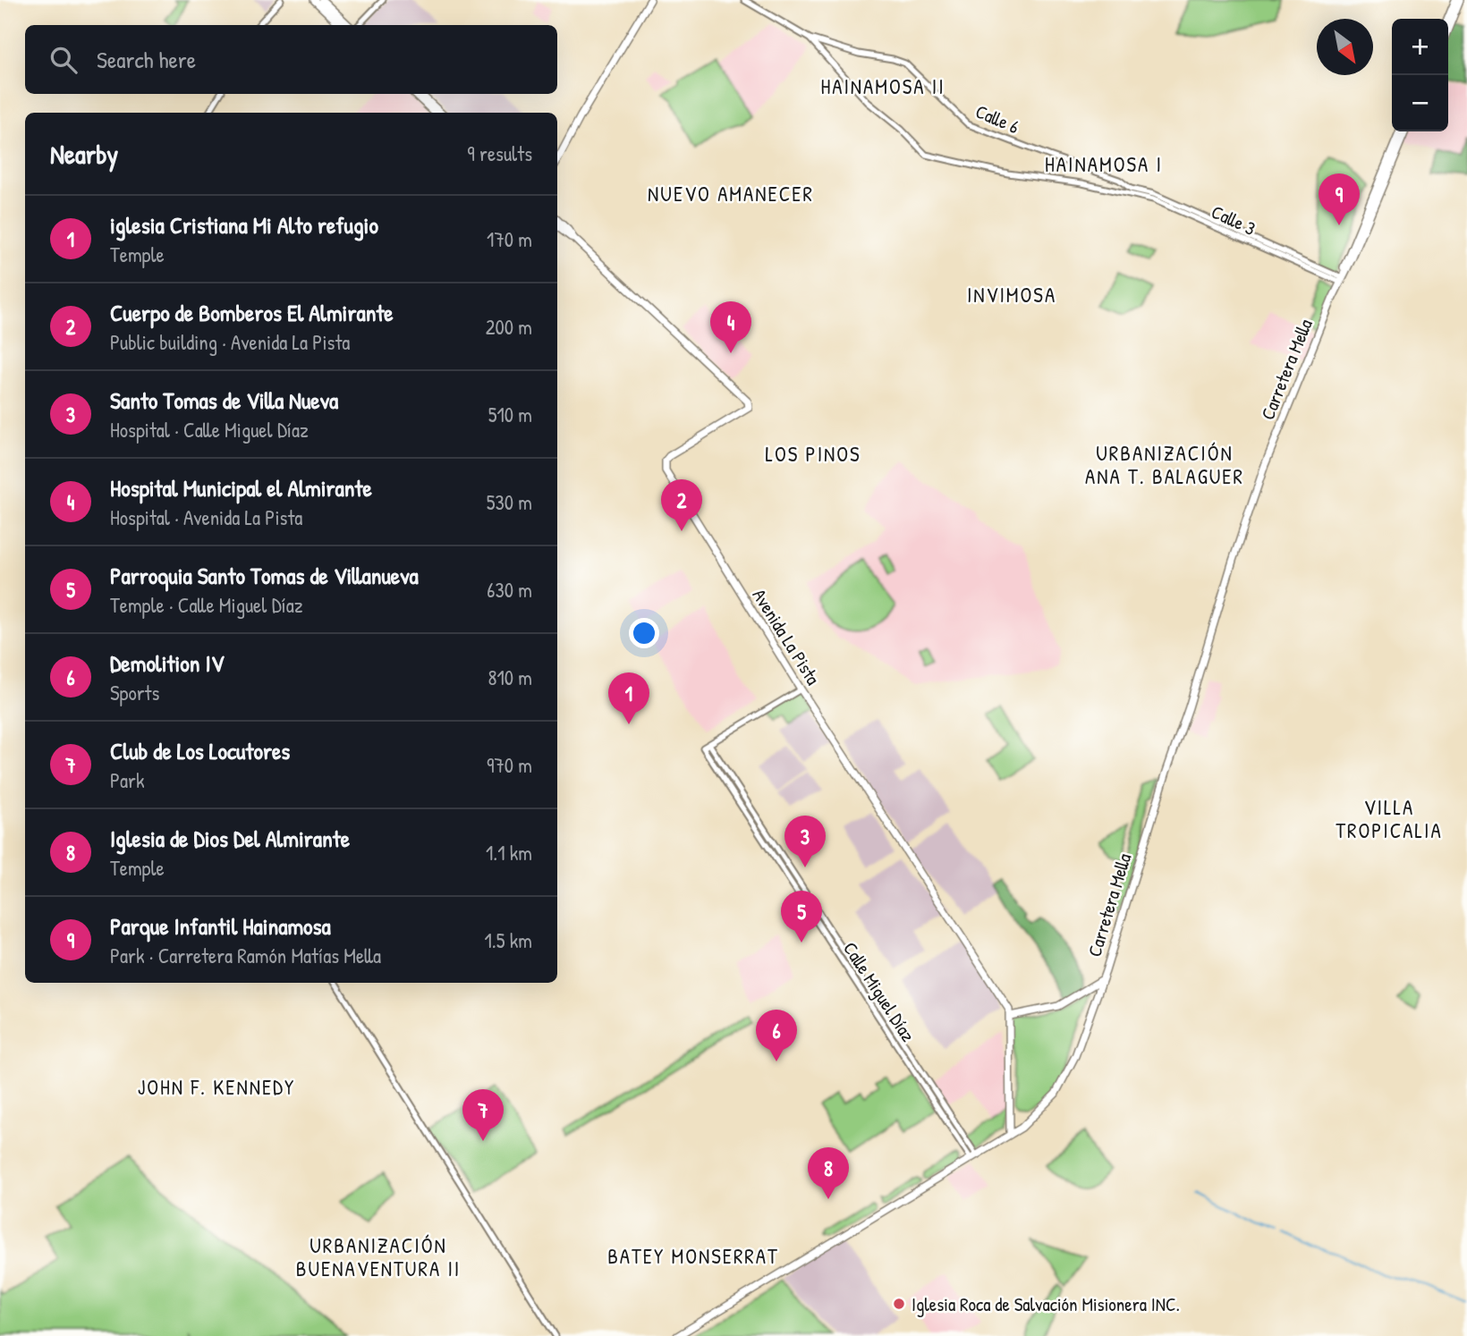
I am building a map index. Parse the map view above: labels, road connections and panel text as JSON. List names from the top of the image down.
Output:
{
  "streets": {
    "main road": ["Carretera Mella", "Avenida La Pista"],
    "street": ["Calle 6", "Calle 3", "Calle Miguel Díaz"]
  },
  "crossings": [
    ["Calle 6", "Calle 3"],
    ["Calle 3", "Carretera Mella"],
    ["Carretera Mella", "Avenida La Pista"],
    ["Carretera Mella", "Calle Miguel Díaz"]
  ],
  "districts": [
    "HAINAMOSA II",
    "HAINAMOSA I",
    "NUEVO AMANECER",
    "INVIMOSA",
    "URBANIZACIÓN ANA T. BALAGUER",
    "LOS PINOS",
    "VILLA TROPICALIA",
    "JOHN F. KENNEDY",
    "URBANIZACIÓN BUENAVENTURA II",
    "BATEY MONSERRAT"
  ],
  "places": ["Iglesia Roca de Salvación Misionera INC."],
  "north": "bottom right",
  "page": {
    "map_buttons": ["+", "−"],
    "search": "Search here",
    "heading": ["Nearby", "9 results"],
    "pins": [
      "9",
      "4",
      "2",
      "1",
      "3",
      "5",
      "6",
      "7",
      "8"
    ],
    "list": [
      {
        "mark": "1",
        "name": "iglesia Cristiana Mi Alto refugio",
        "note": "Temple",
        "value": "170 m"
      },
      {
        "mark": "2",
        "name": "Cuerpo de Bomberos El Almirante",
        "note": "Public building · Avenida La Pista",
        "value": "200 m"
      },
      {
        "mark": "3",
        "name": "Santo Tomas de Villa Nueva",
        "note": "Hospital · Calle Miguel Díaz",
        "value": "510 m"
      },
      {
        "mark": "4",
        "name": "Hospital Municipal el Almirante",
        "note": "Hospital · Avenida La Pista",
        "value": "530 m"
      },
      {
        "mark": "5",
        "name": "Parroquia Santo Tomas de Villanueva",
        "note": "Temple · Calle Miguel Díaz",
        "value": "630 m"
      },
      {
        "mark": "6",
        "name": "Demolition IV",
        "note": "Sports",
        "value": "810 m"
      },
      {
        "mark": "7",
        "name": "Club de Los Locutores",
        "note": "Park",
        "value": "970 m"
      },
      {
        "mark": "8",
        "name": "Iglesia de Dios Del Almirante",
        "note": "Temple",
        "value": "1.1 km"
      },
      {
        "mark": "9",
        "name": "Parque Infantil Hainamosa",
        "note": "Park · Carretera Ramón Matías Mella",
        "value": "1.5 km"
      }
    ]
  }
}
